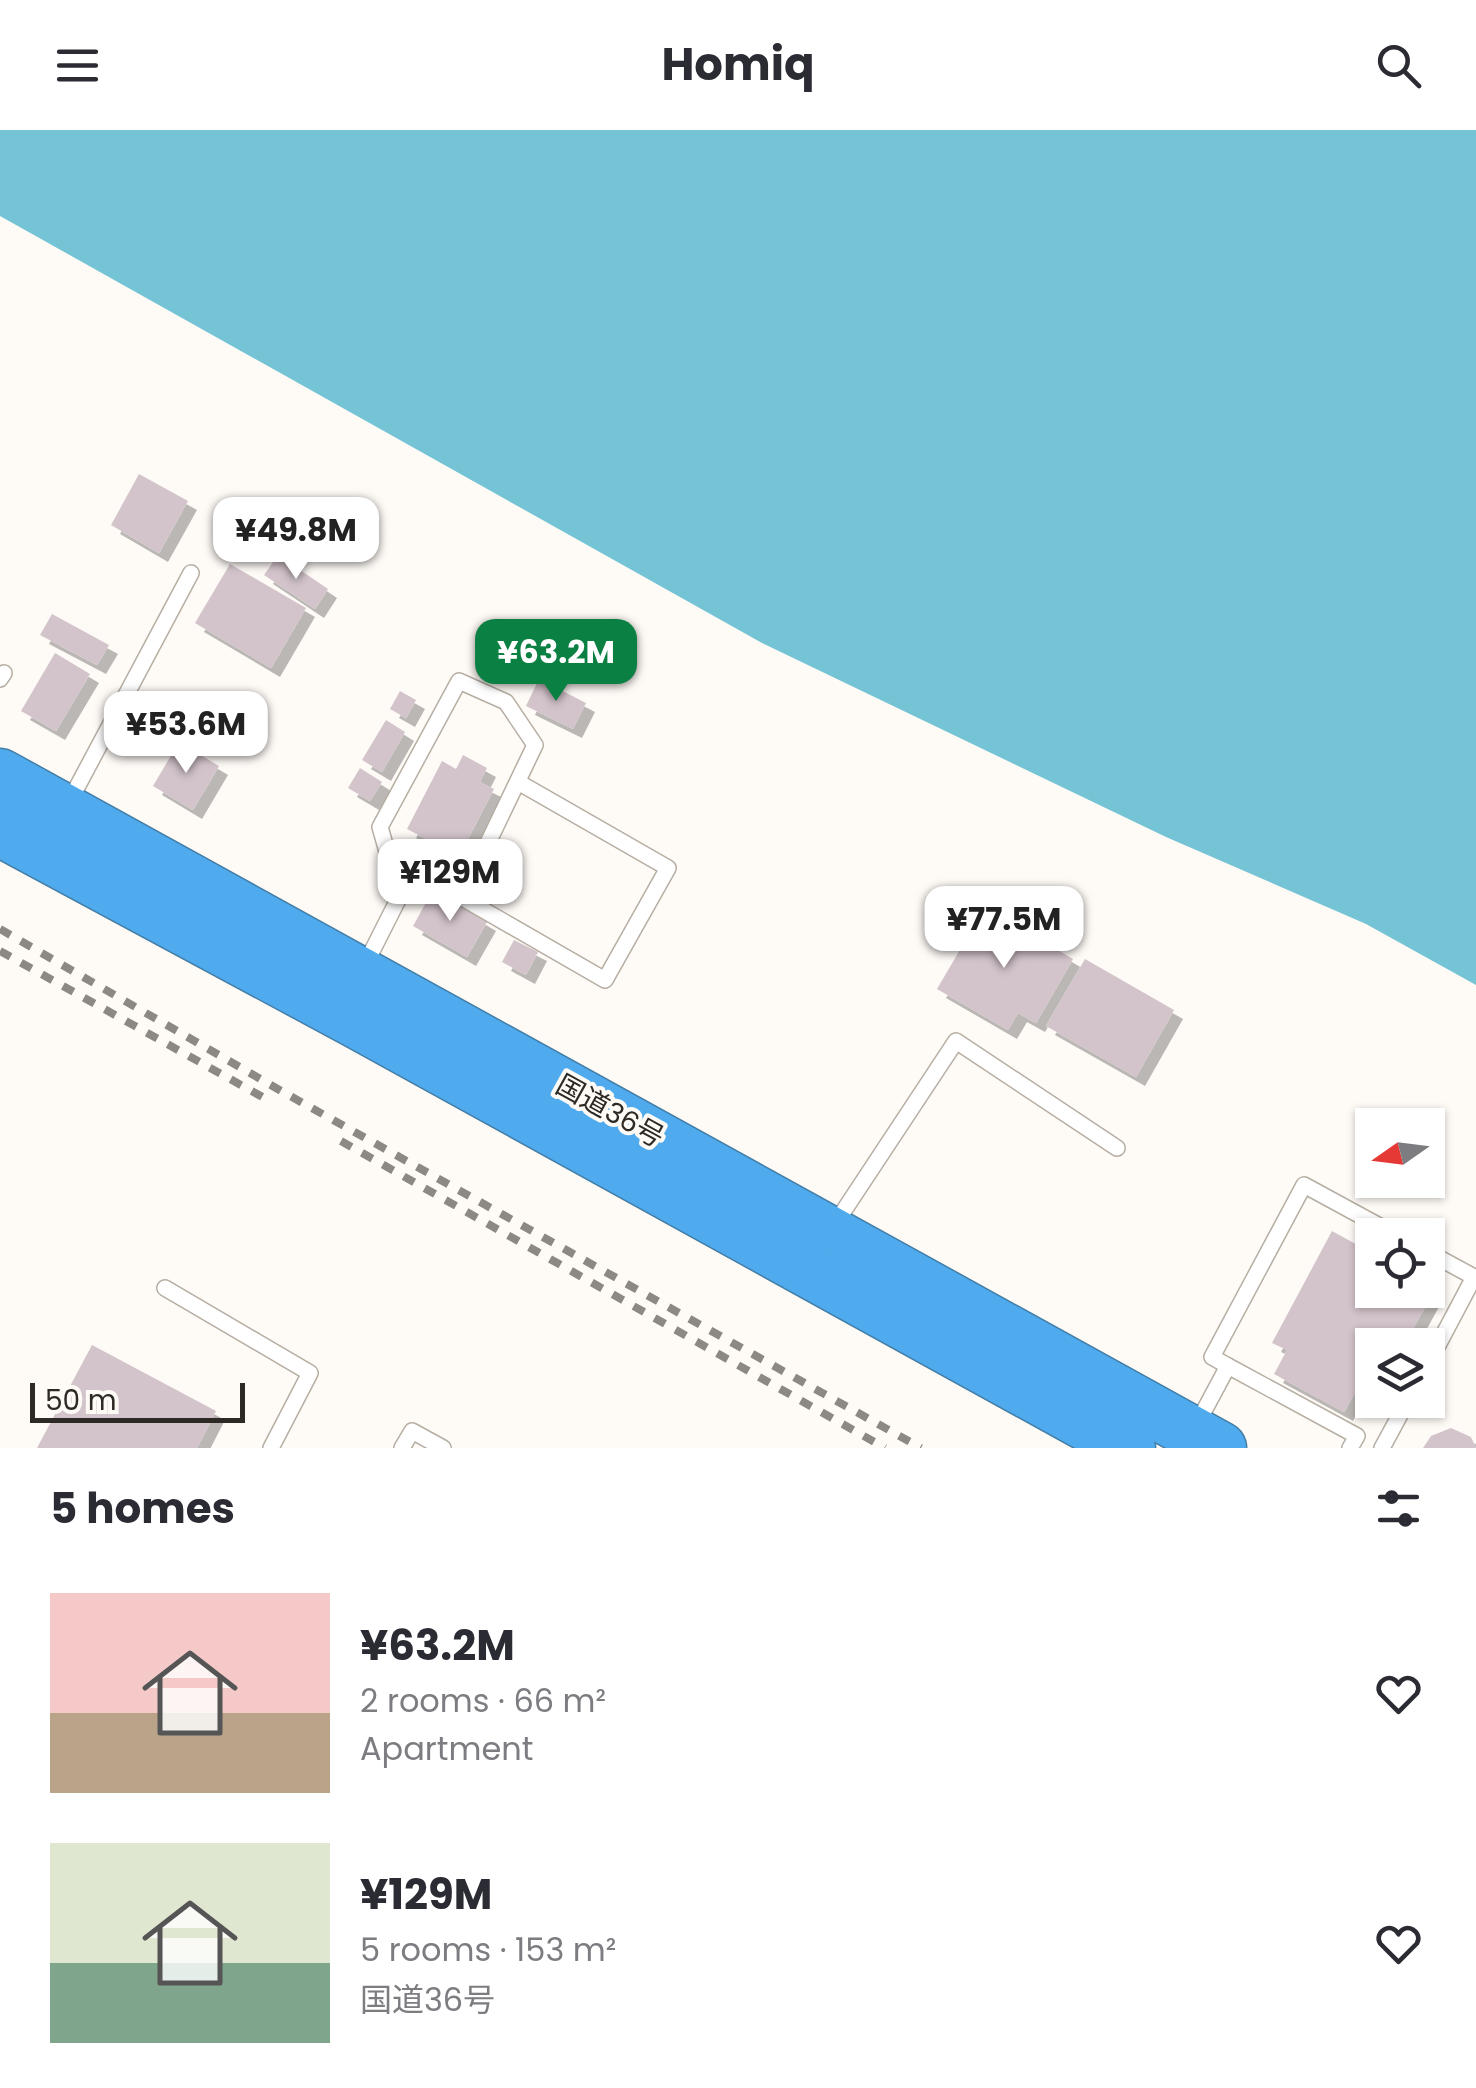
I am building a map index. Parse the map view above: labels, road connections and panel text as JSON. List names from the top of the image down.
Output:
{
  "streets": {
    "highway": ["国道36号"]
  },
  "scale_bar": "50 m",
  "north": "left",
  "page": {
    "header": "Homiq",
    "price": [
      "¥49.8M",
      "¥63.2M",
      "¥53.6M",
      "¥129M",
      "¥77.5M"
    ],
    "scale": "50 m",
    "heading": "5 homes",
    "list": [
      {
        "name": "¥63.2M",
        "note": "2 rooms · 66 m² · Apartment"
      },
      {
        "name": "¥129M",
        "note": "5 rooms · 153 m² · 国道36号"
      }
    ]
  }
}
